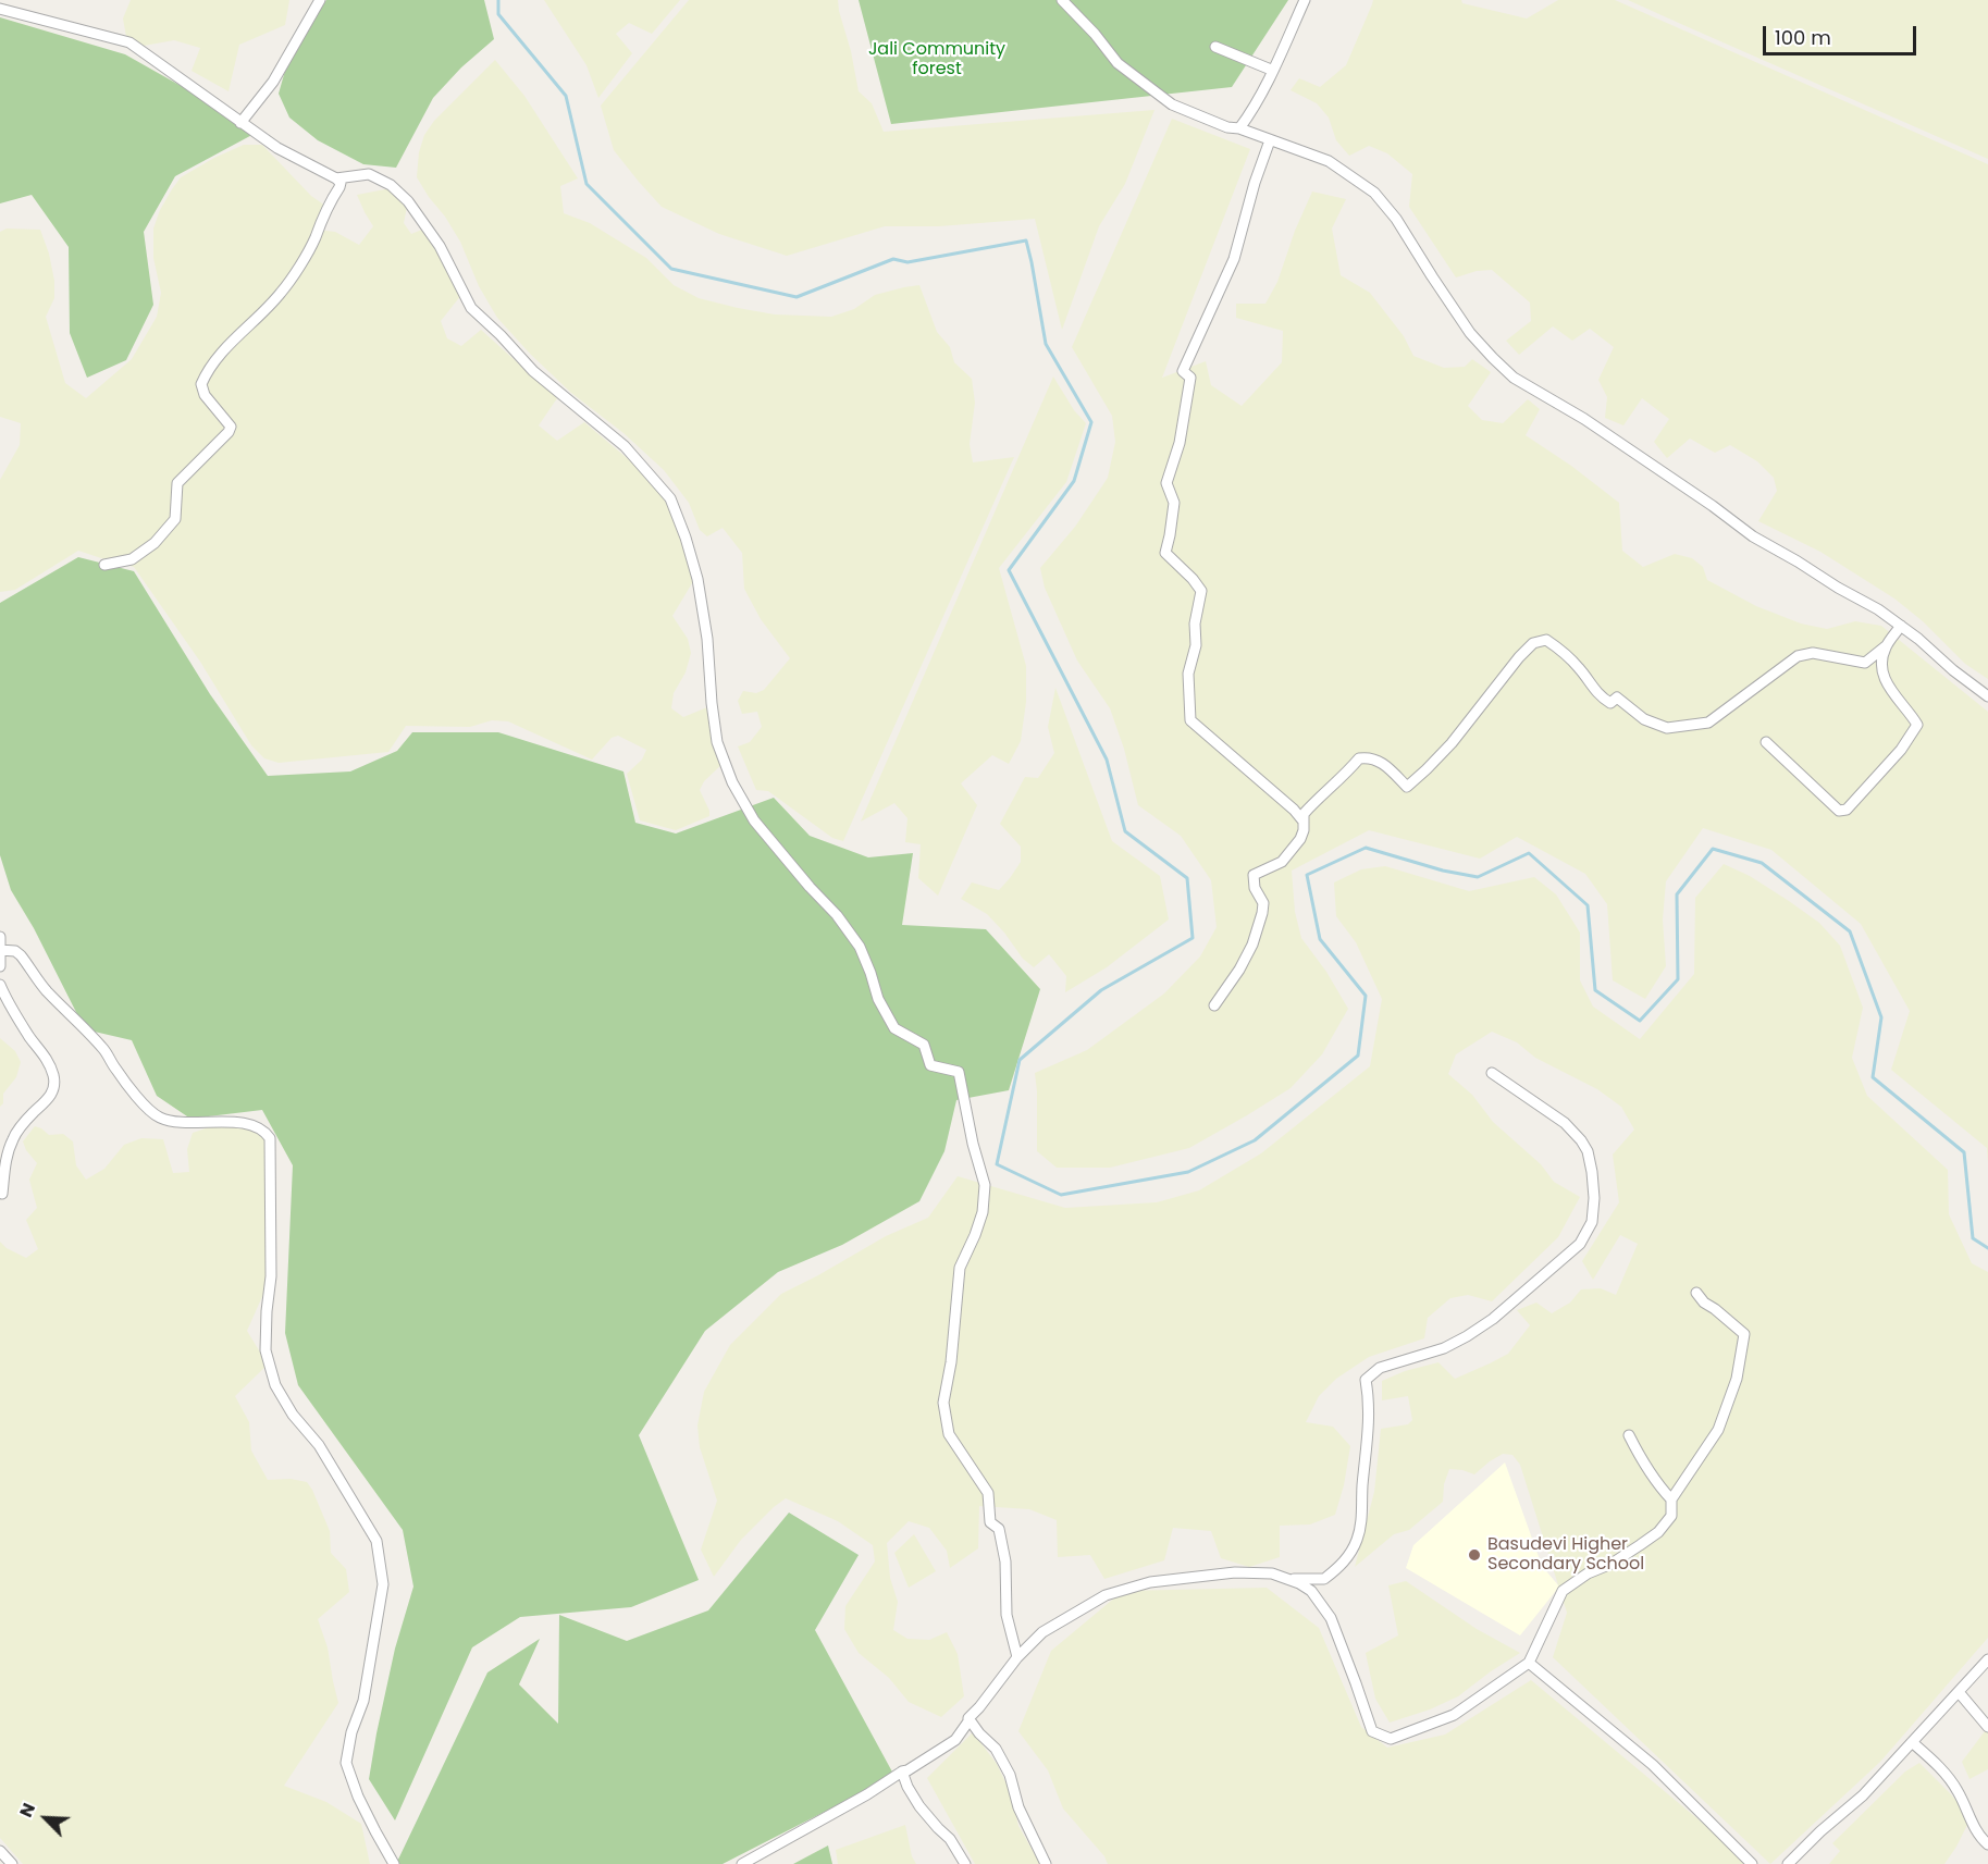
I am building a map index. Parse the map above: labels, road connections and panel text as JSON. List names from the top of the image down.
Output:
{
  "parks": ["Jali Community forest"],
  "places": ["Basudevi Higher Secondary School"],
  "scale_bar": "100 m",
  "north": "top left"
}
